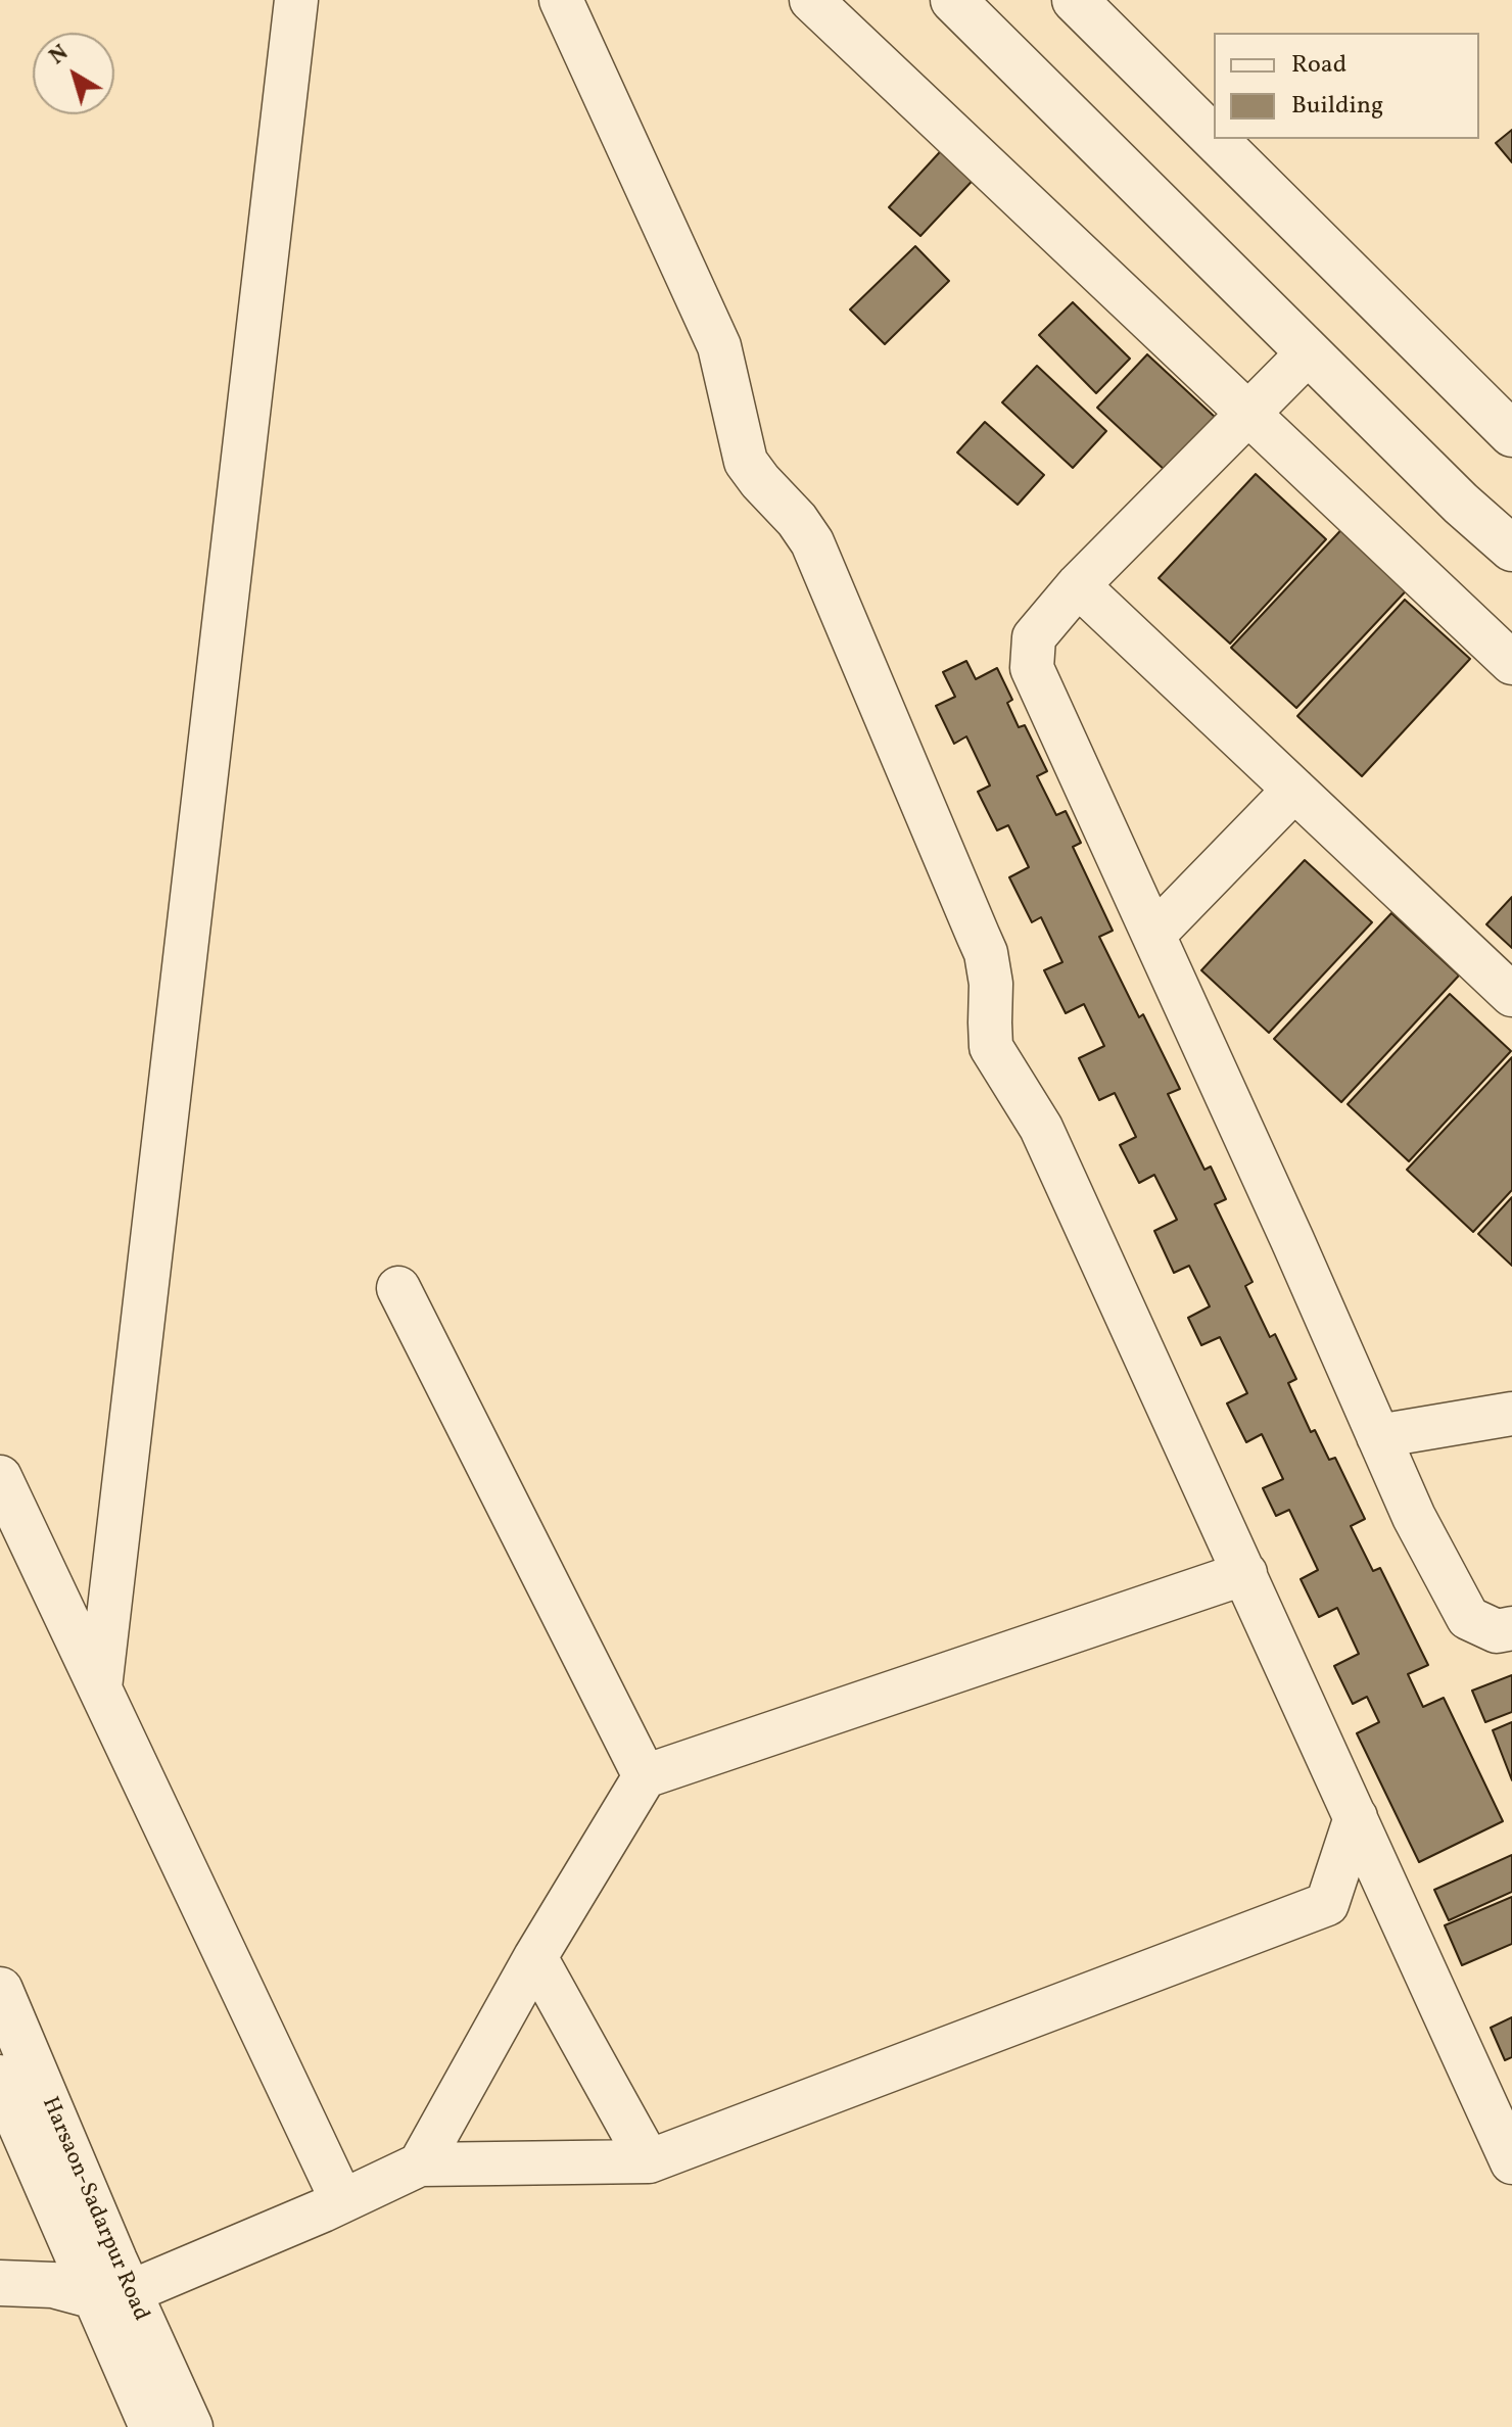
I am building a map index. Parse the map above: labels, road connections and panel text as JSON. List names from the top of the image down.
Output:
{
  "streets": {
    "street": ["Harsaon-Sadarpur Road"]
  },
  "legend": ["Road", "Building"],
  "north": "top left"
}
